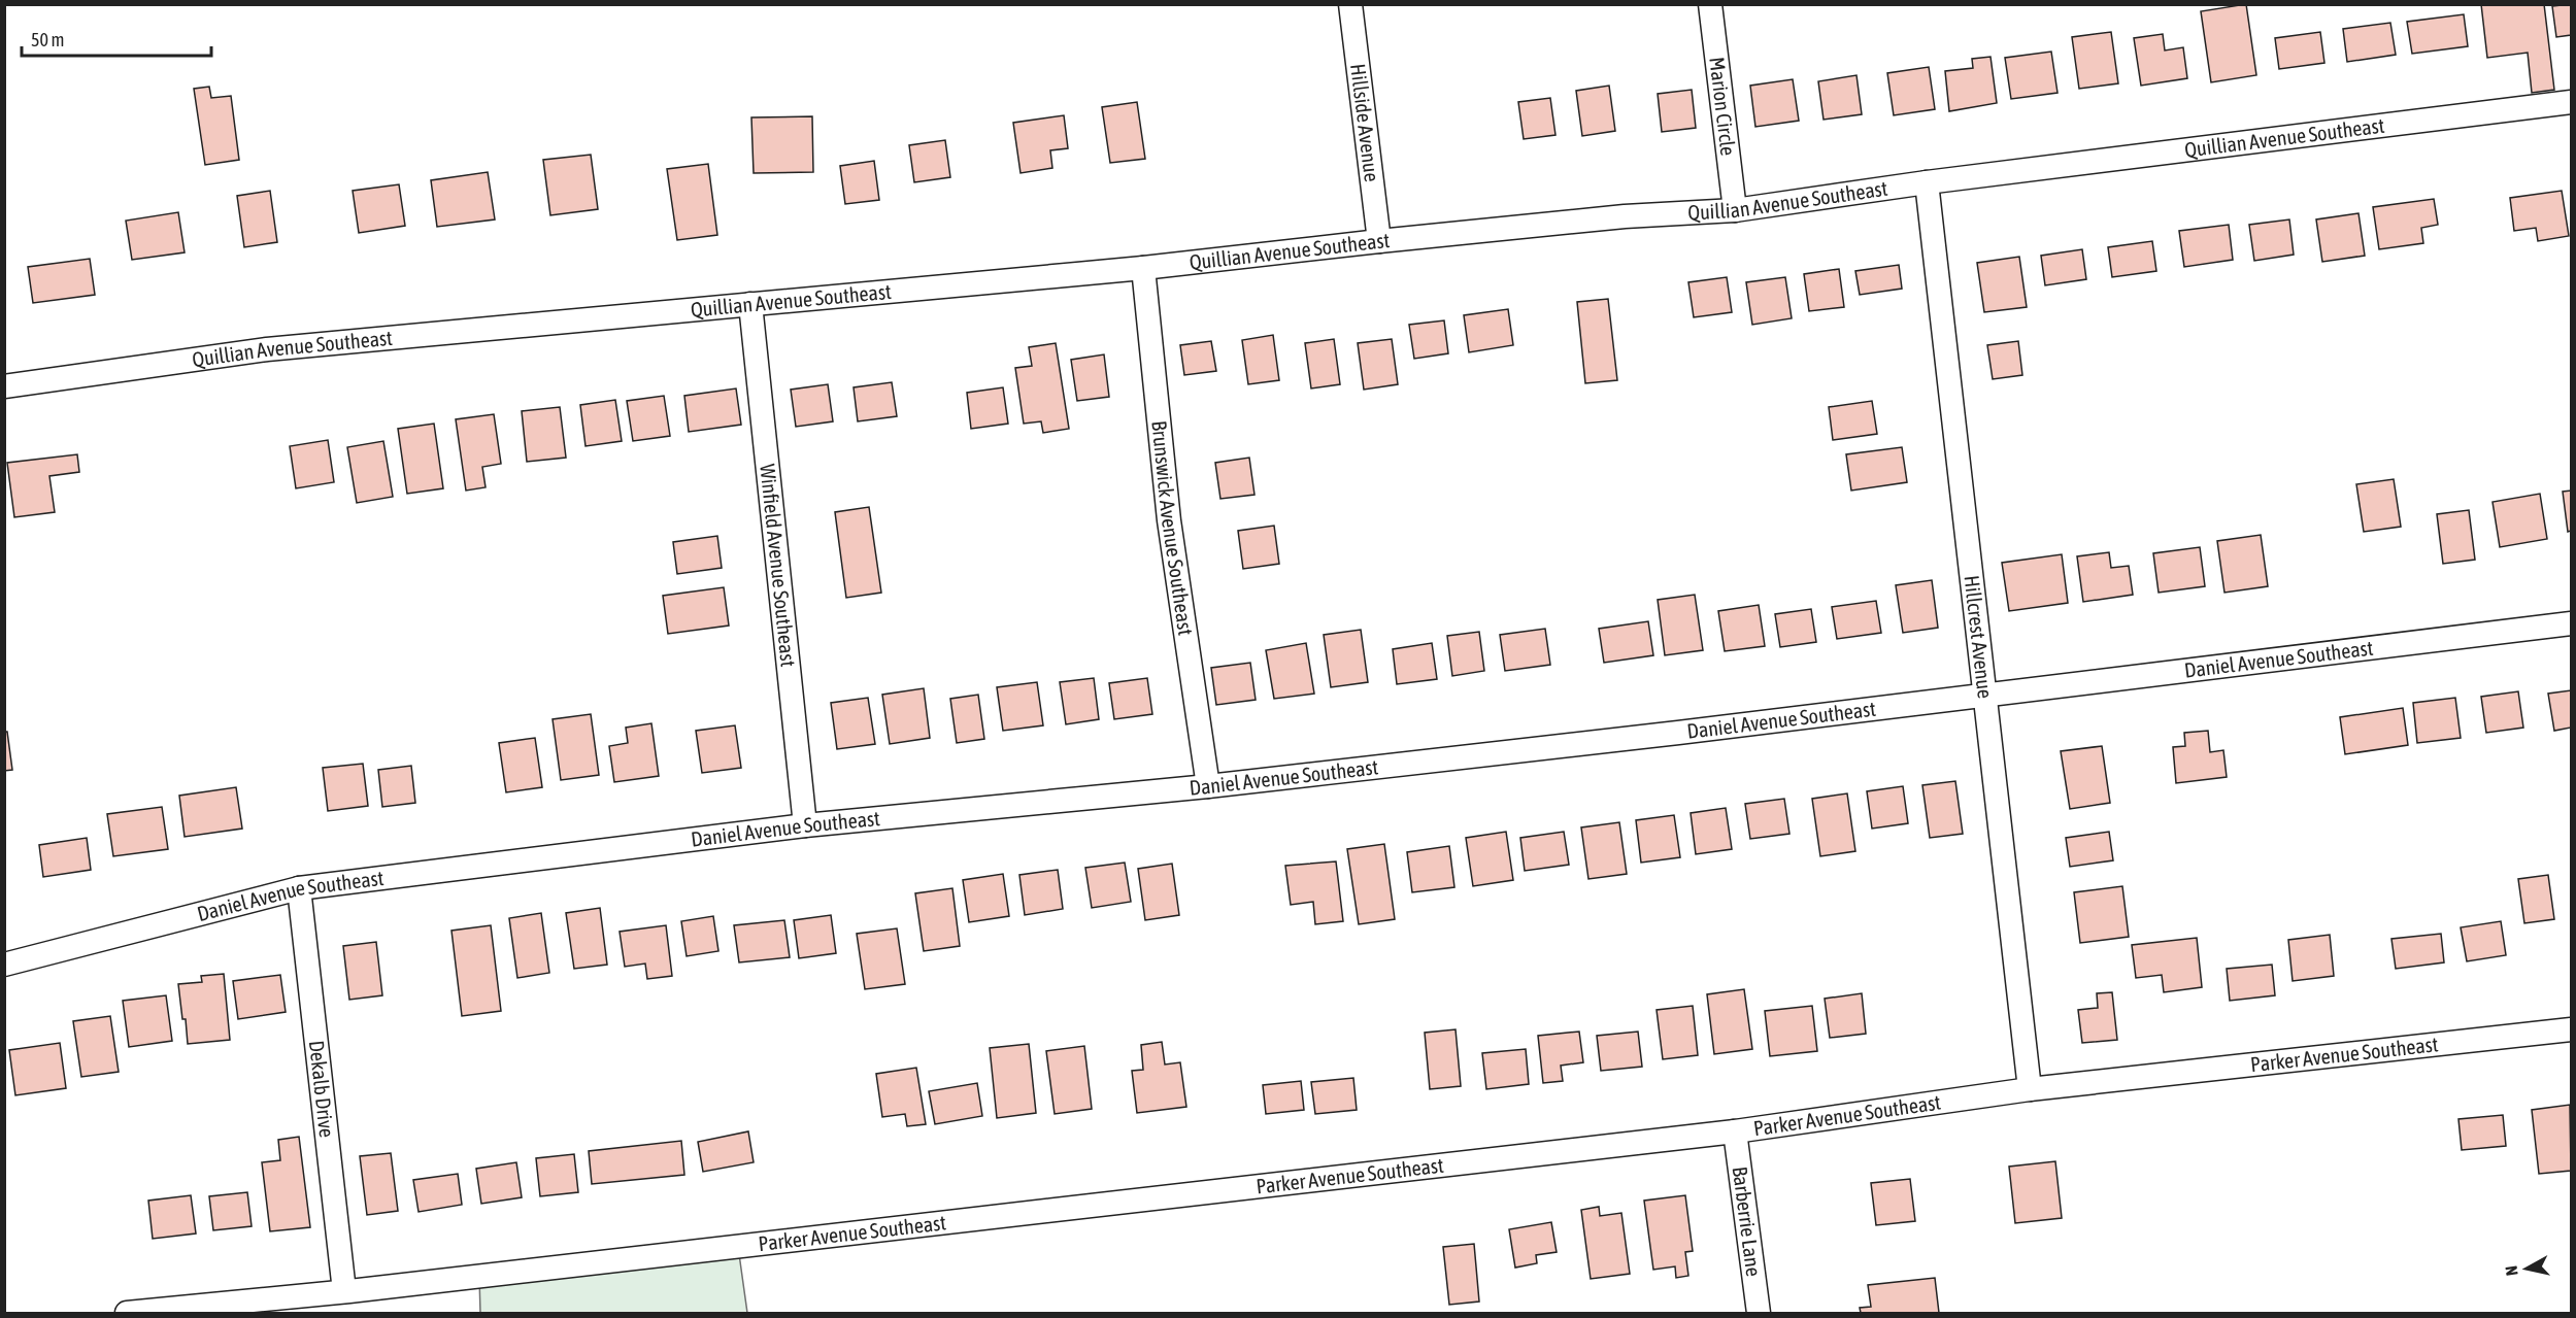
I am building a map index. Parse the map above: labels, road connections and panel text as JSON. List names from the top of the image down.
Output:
{
  "streets": {
    "street": [
      "Marion Circle",
      "Hillside Avenue",
      "Quillian Avenue Southeast",
      "Brunswick Avenue Southeast",
      "Winfield Avenue Southeast",
      "Hillcrest Avenue",
      "Daniel Avenue Southeast",
      "Parker Avenue Southeast",
      "Dekalb Drive",
      "Barberrie Lane"
    ]
  },
  "crossings": [
    ["Marion Circle", "Quillian Avenue Southeast"],
    ["Hillside Avenue", "Quillian Avenue Southeast"],
    ["Quillian Avenue Southeast", "Brunswick Avenue Southeast"],
    ["Quillian Avenue Southeast", "Winfield Avenue Southeast"],
    ["Quillian Avenue Southeast", "Hillcrest Avenue"],
    ["Brunswick Avenue Southeast", "Daniel Avenue Southeast"],
    ["Winfield Avenue Southeast", "Daniel Avenue Southeast"],
    ["Hillcrest Avenue", "Daniel Avenue Southeast"],
    ["Hillcrest Avenue", "Parker Avenue Southeast"],
    ["Daniel Avenue Southeast", "Dekalb Drive"],
    ["Parker Avenue Southeast", "Dekalb Drive"],
    ["Parker Avenue Southeast", "Barberrie Lane"]
  ],
  "scale_bar": "50 m",
  "north": "left"
}
